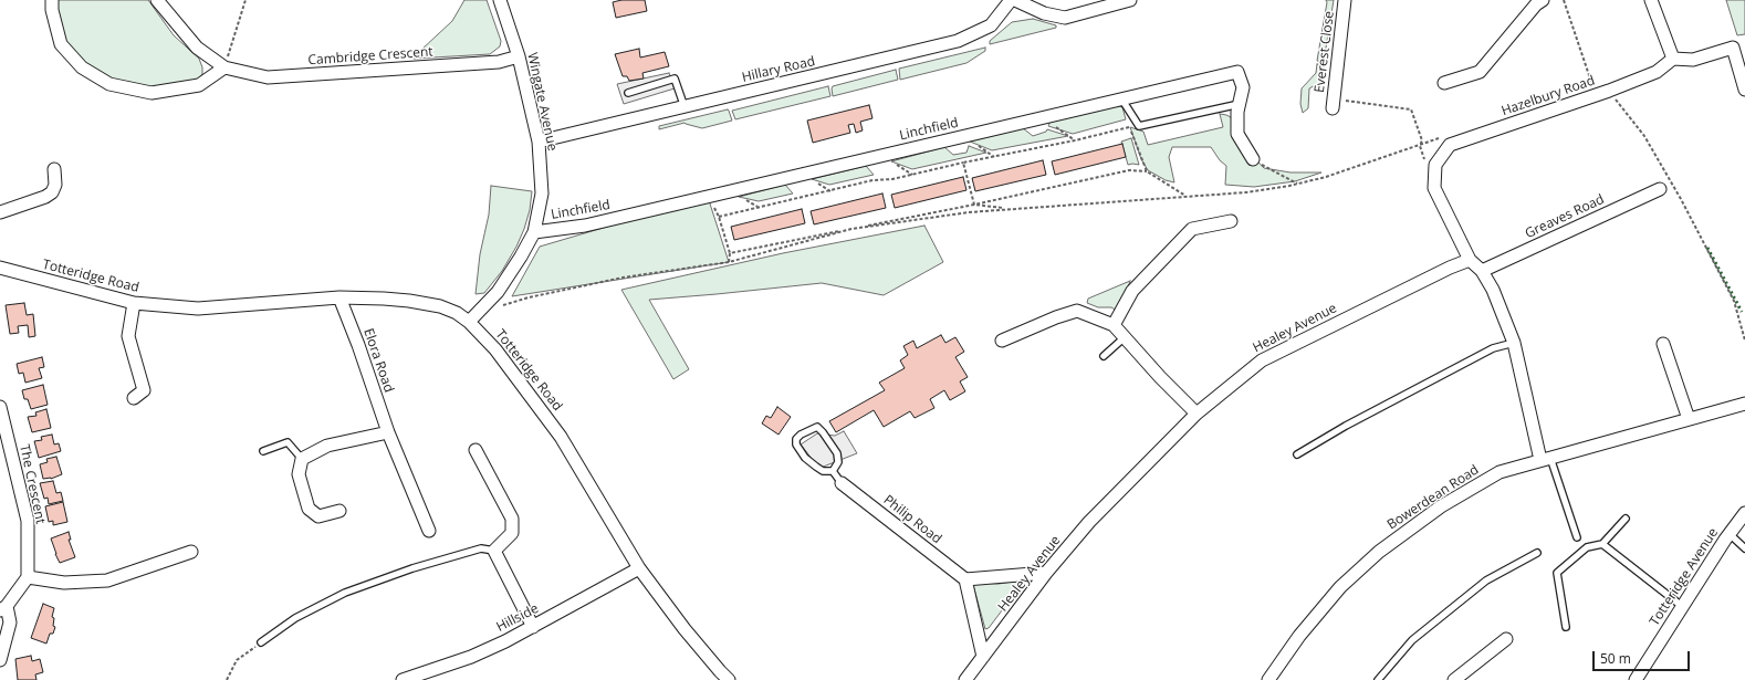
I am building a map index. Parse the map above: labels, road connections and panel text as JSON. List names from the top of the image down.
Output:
{
  "streets": {
    "street": [
      "Everest Close",
      "Cambridge Crescent",
      "Hillary Road",
      "Hazelbury Road",
      "Wingate Avenue",
      "Linchfield",
      "Greaves Road",
      "Totteridge Road",
      "Healey Avenue",
      "Elora Road",
      "The Crescent",
      "Bowerdean Road",
      "Philip Road",
      "Totteridge Avenue",
      "Hillside"
    ]
  },
  "crossings": [
    ["Cambridge Crescent", "Wingate Avenue"],
    ["Hillary Road", "Wingate Avenue"],
    ["Hazelbury Road", "Healey Avenue"],
    ["Wingate Avenue", "Linchfield"],
    ["Wingate Avenue", "Totteridge Road"],
    ["Totteridge Road", "Elora Road"],
    ["Totteridge Road", "Hillside"]
  ],
  "scale_bar": "50 m"
}
